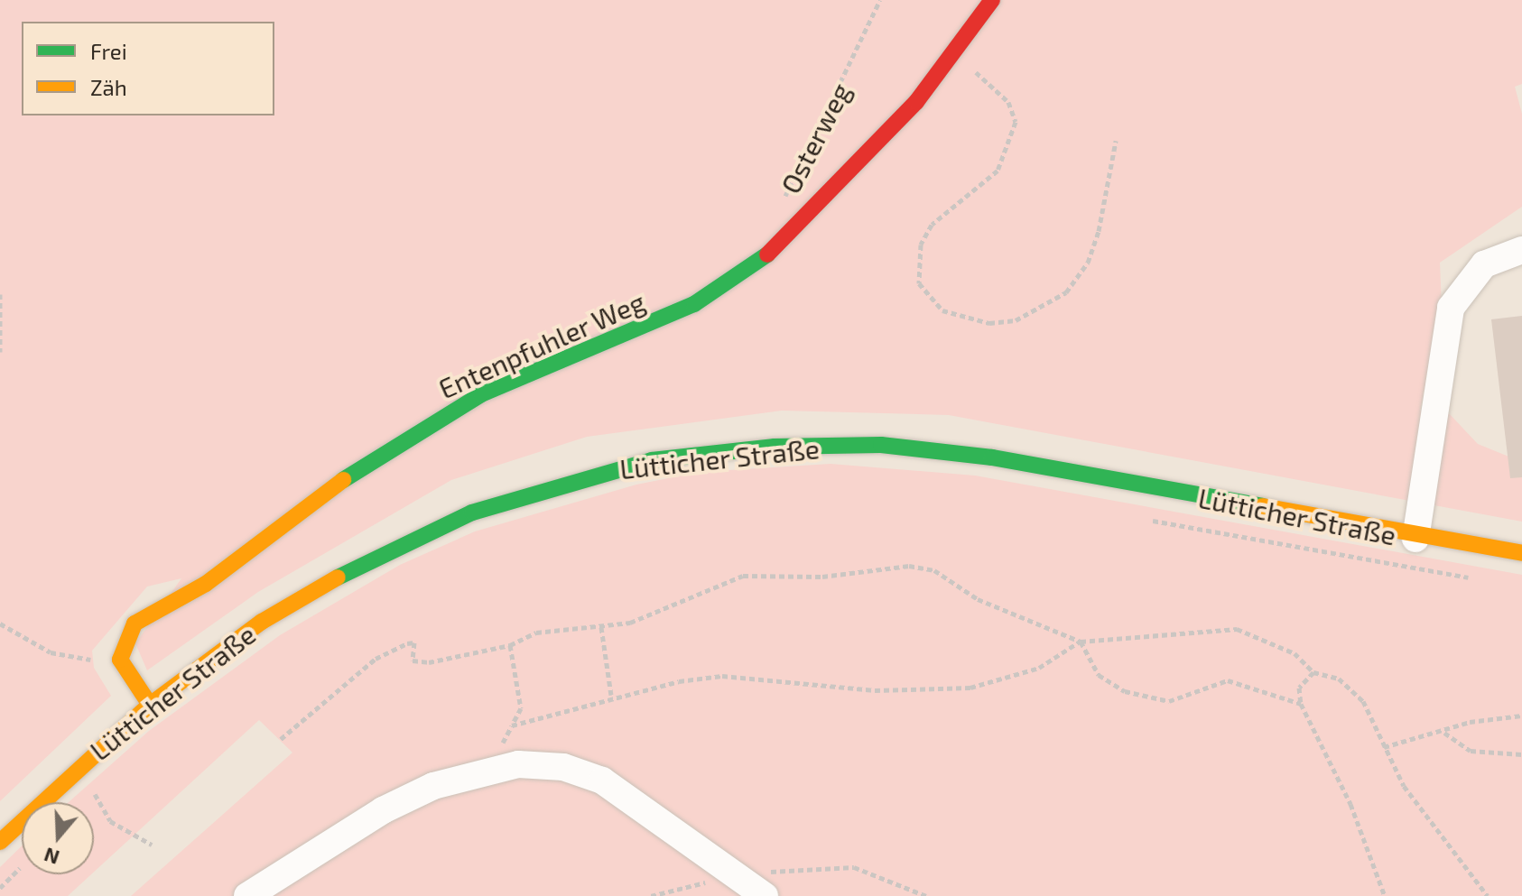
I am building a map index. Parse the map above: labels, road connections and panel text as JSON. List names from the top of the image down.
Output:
{
  "streets": {
    "main road": ["Entenpfuhler Weg", "Lütticher Straße"],
    "path": ["Osterweg"]
  },
  "legend": ["Frei", "Zäh"],
  "north": "bottom"
}
